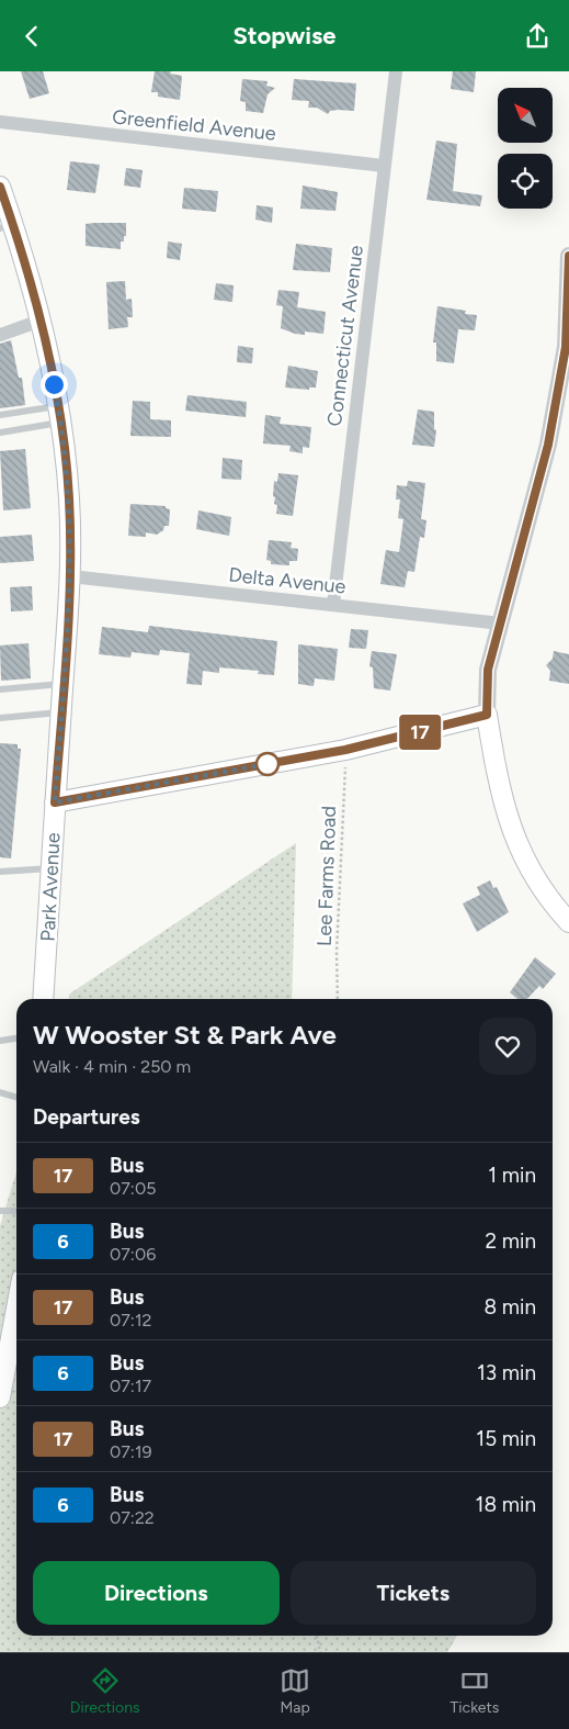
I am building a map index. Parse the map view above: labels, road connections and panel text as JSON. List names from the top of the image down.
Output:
{
  "streets": {
    "main road": ["Park Avenue"],
    "street": ["Greenfield Avenue", "Connecticut Avenue", "Delta Avenue"],
    "path": ["Lee Farms Road"]
  },
  "crossings": [
    ["Greenfield Avenue", "Connecticut Avenue"],
    ["Connecticut Avenue", "Delta Avenue"],
    ["Delta Avenue", "Park Avenue"]
  ],
  "lines": ["bus line 17"],
  "north": "top left",
  "page": {
    "header": "Stopwise",
    "on_map": "17",
    "heading": [
      ["W Wooster St & Park Ave", "Walk · 4 min · 250 m"],
      "Departures"
    ],
    "list": [
      {
        "mark": "17",
        "name": "Bus",
        "note": "07:05",
        "value": "1 min"
      },
      {
        "mark": "6",
        "name": "Bus",
        "note": "07:06",
        "value": "2 min"
      },
      {
        "mark": "17",
        "name": "Bus",
        "note": "07:12",
        "value": "8 min"
      },
      {
        "mark": "6",
        "name": "Bus",
        "note": "07:17",
        "value": "13 min"
      },
      {
        "mark": "17",
        "name": "Bus",
        "note": "07:19",
        "value": "15 min"
      },
      {
        "mark": "6",
        "name": "Bus",
        "note": "07:22",
        "value": "18 min"
      }
    ],
    "buttons": ["Directions", "Tickets"],
    "tabs": ["Directions", "Map", "Tickets"]
  }
}
